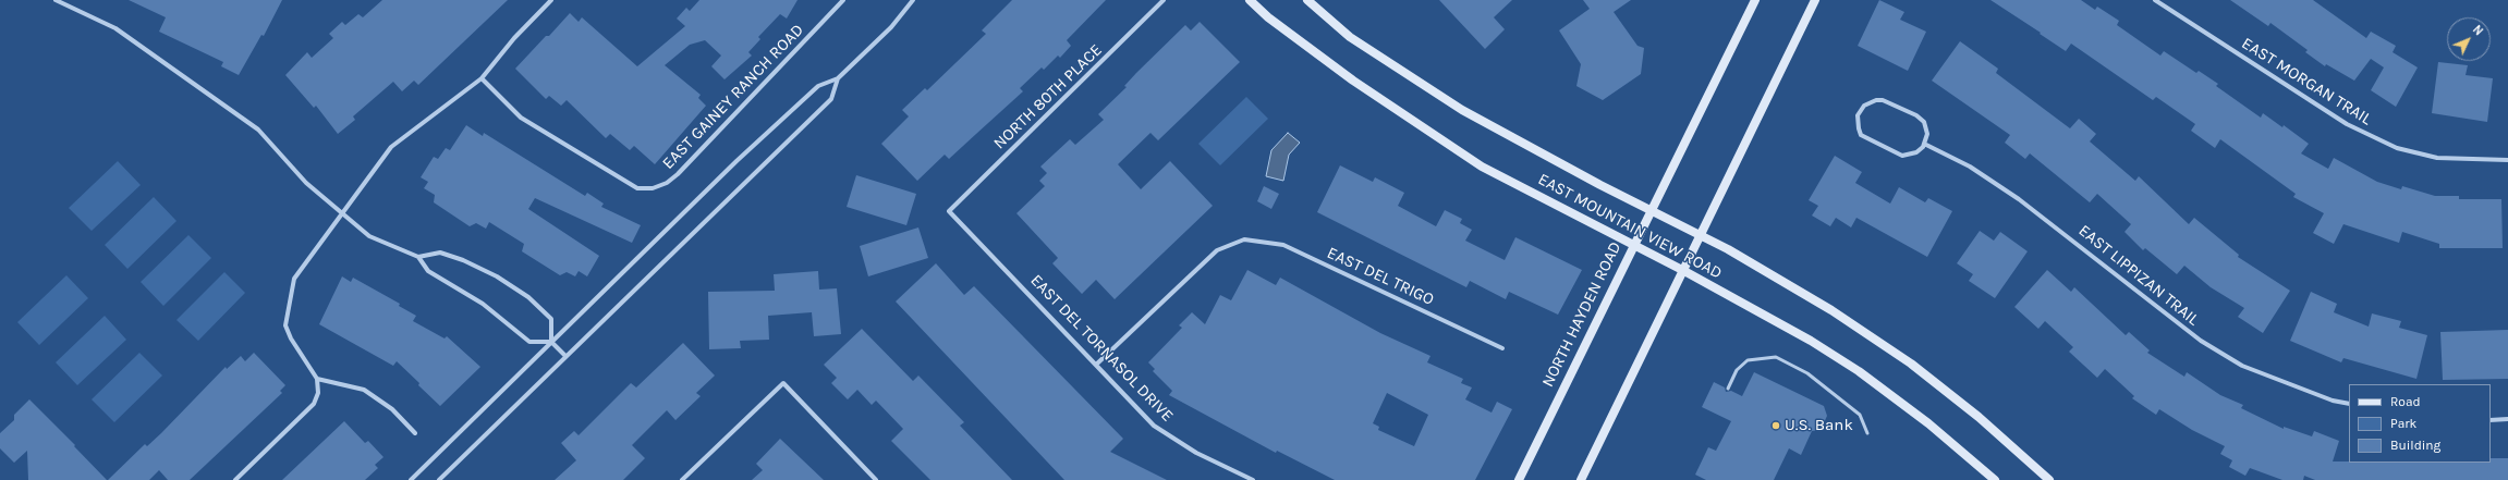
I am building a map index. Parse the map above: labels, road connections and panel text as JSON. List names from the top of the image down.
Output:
{
  "streets": {
    "main road": ["EAST MOUNTAIN VIEW ROAD", "NORTH HAYDEN ROAD"],
    "street": [
      "EAST MORGAN TRAIL",
      "EAST GAINEY RANCH ROAD",
      "NORTH 80TH PLACE",
      "EAST LIPPIZAN TRAIL",
      "EAST DEL TRIGO",
      "EAST DEL TORNASOL DRIVE"
    ]
  },
  "crossings": [
    ["NORTH 80TH PLACE", "EAST DEL TORNASOL DRIVE"],
    ["EAST MOUNTAIN VIEW ROAD", "NORTH HAYDEN ROAD"],
    ["EAST DEL TRIGO", "EAST DEL TORNASOL DRIVE"]
  ],
  "places": ["U.S. Bank"],
  "legend": ["Road", "Park", "Building"],
  "north": "top right"
}
